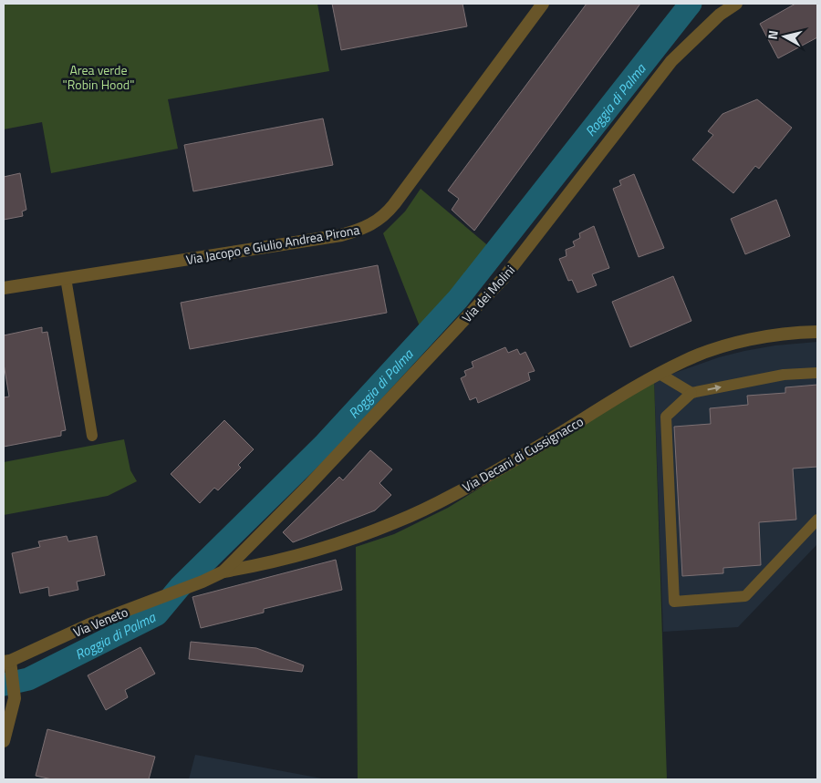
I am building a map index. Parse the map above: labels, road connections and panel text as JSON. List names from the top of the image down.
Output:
{
  "streets": {
    "street": [
      "Via Jacopo e Giulio Andrea Pirona",
      "Via dei Molini",
      "Via Decani di Cussignacco",
      "Via Veneto"
    ]
  },
  "crossings": [
    ["Via dei Molini", "Via Decani di Cussignacco"],
    ["Via dei Molini", "Via Veneto"],
    ["Via Decani di Cussignacco", "Via Veneto"]
  ],
  "water": ["Roggia di Palma"],
  "parks": ["Area verde \"Robin Hood\""],
  "north": "left"
}
